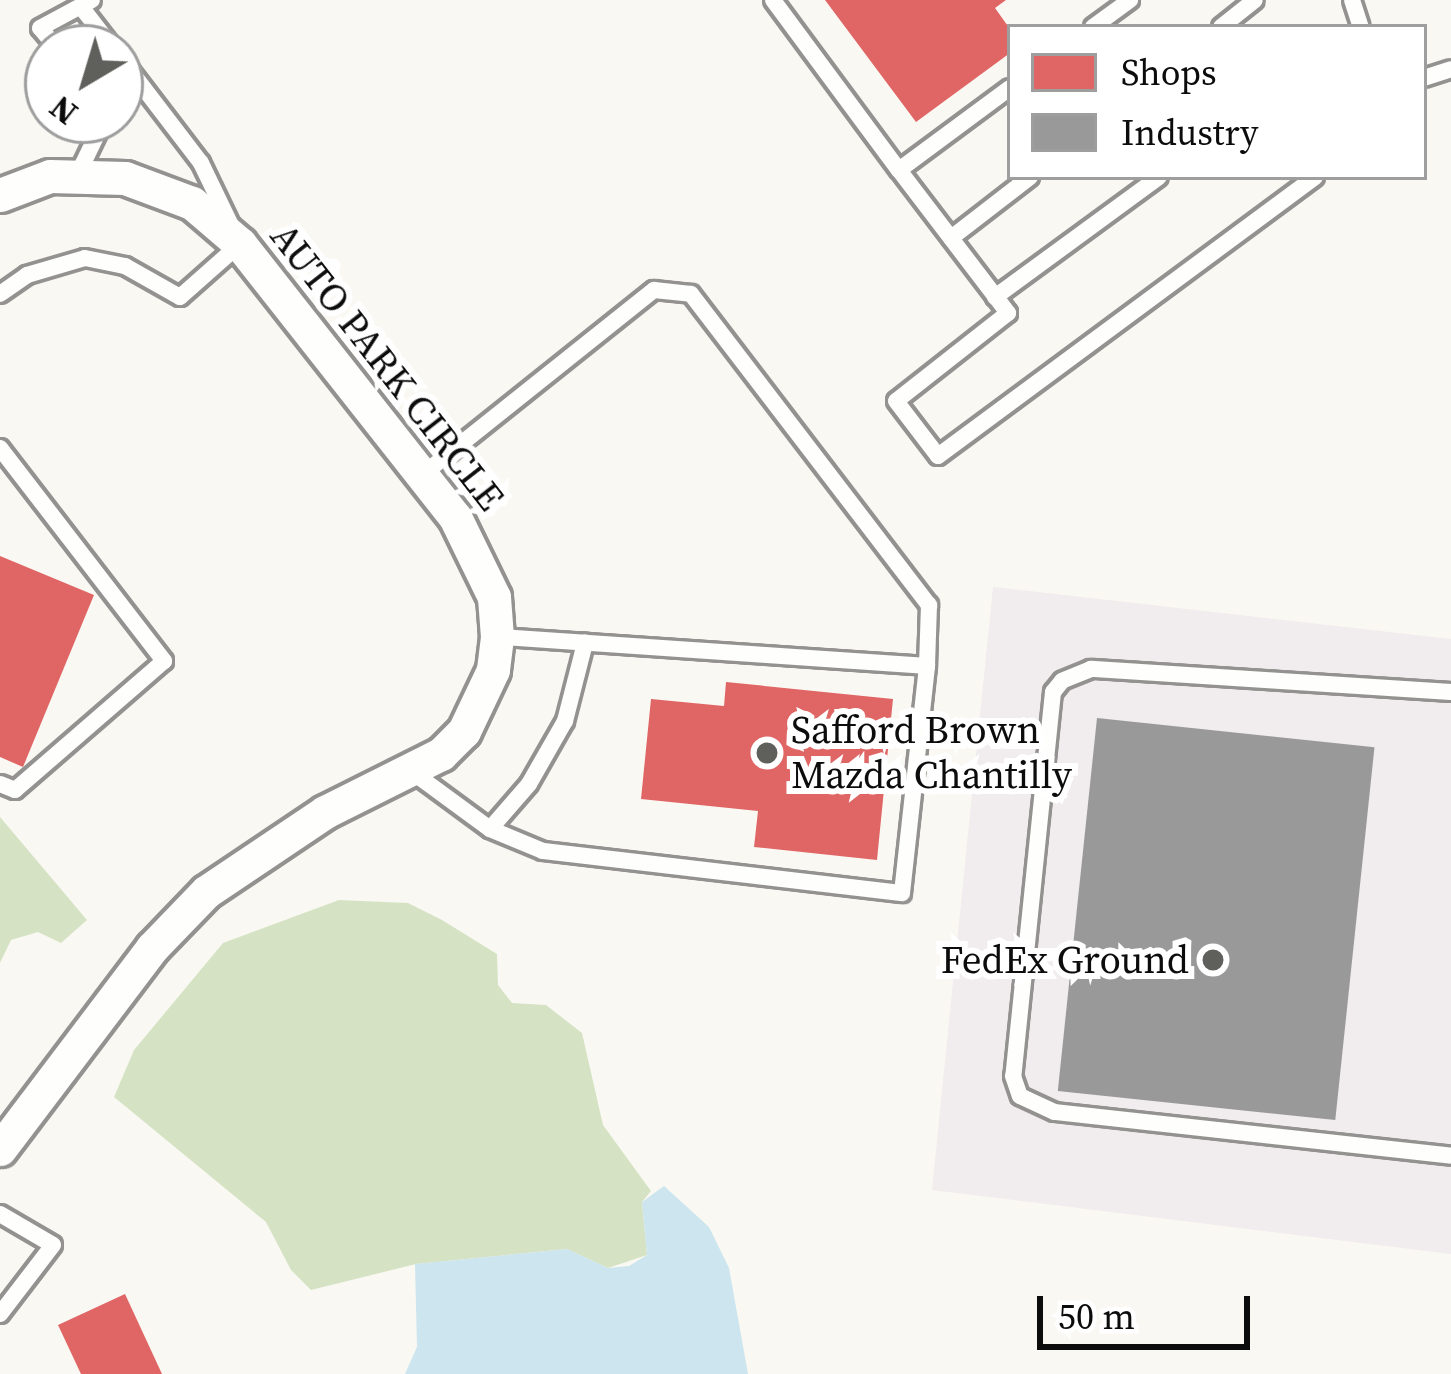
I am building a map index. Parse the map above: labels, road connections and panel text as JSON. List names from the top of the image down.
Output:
{
  "streets": {
    "street": ["AUTO PARK CIRCLE"]
  },
  "places": ["Safford Brown Mazda Chantilly", "FedEx Ground"],
  "legend": ["Shops", "Industry"],
  "scale_bar": "50 m",
  "north": "bottom left"
}
